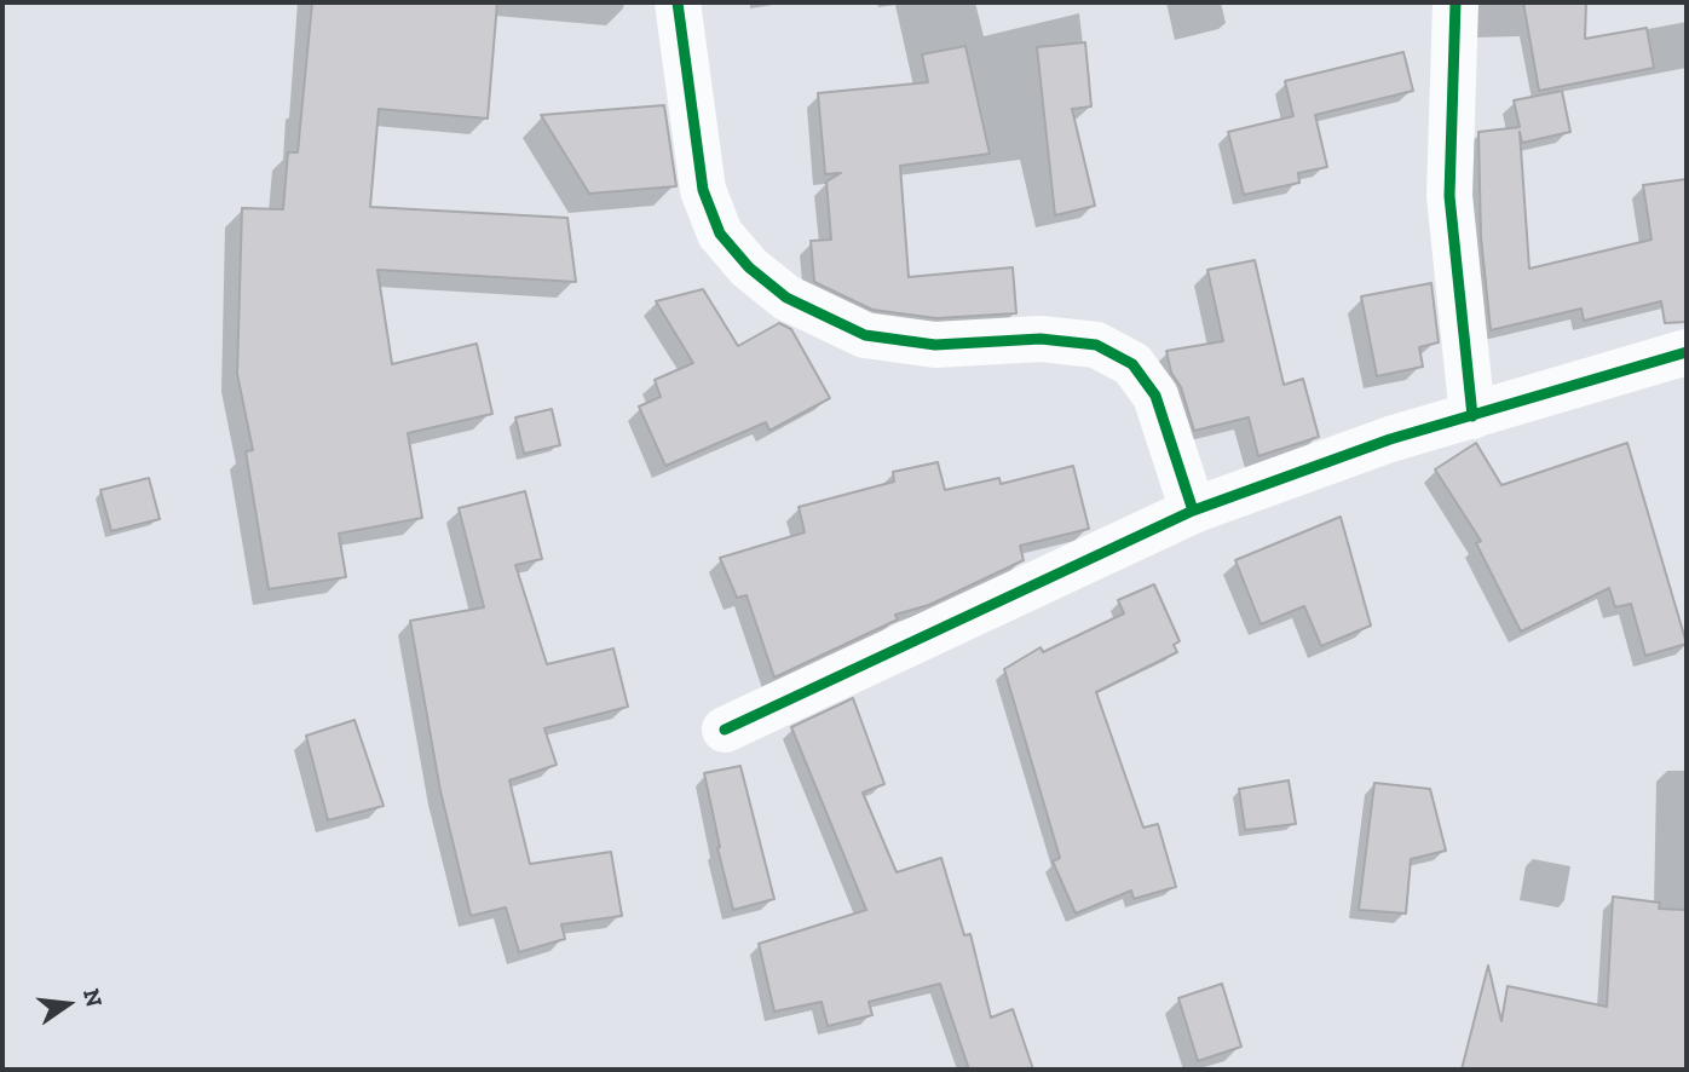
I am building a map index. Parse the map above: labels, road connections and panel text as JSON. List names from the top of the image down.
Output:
{
  "north": "right"
}
